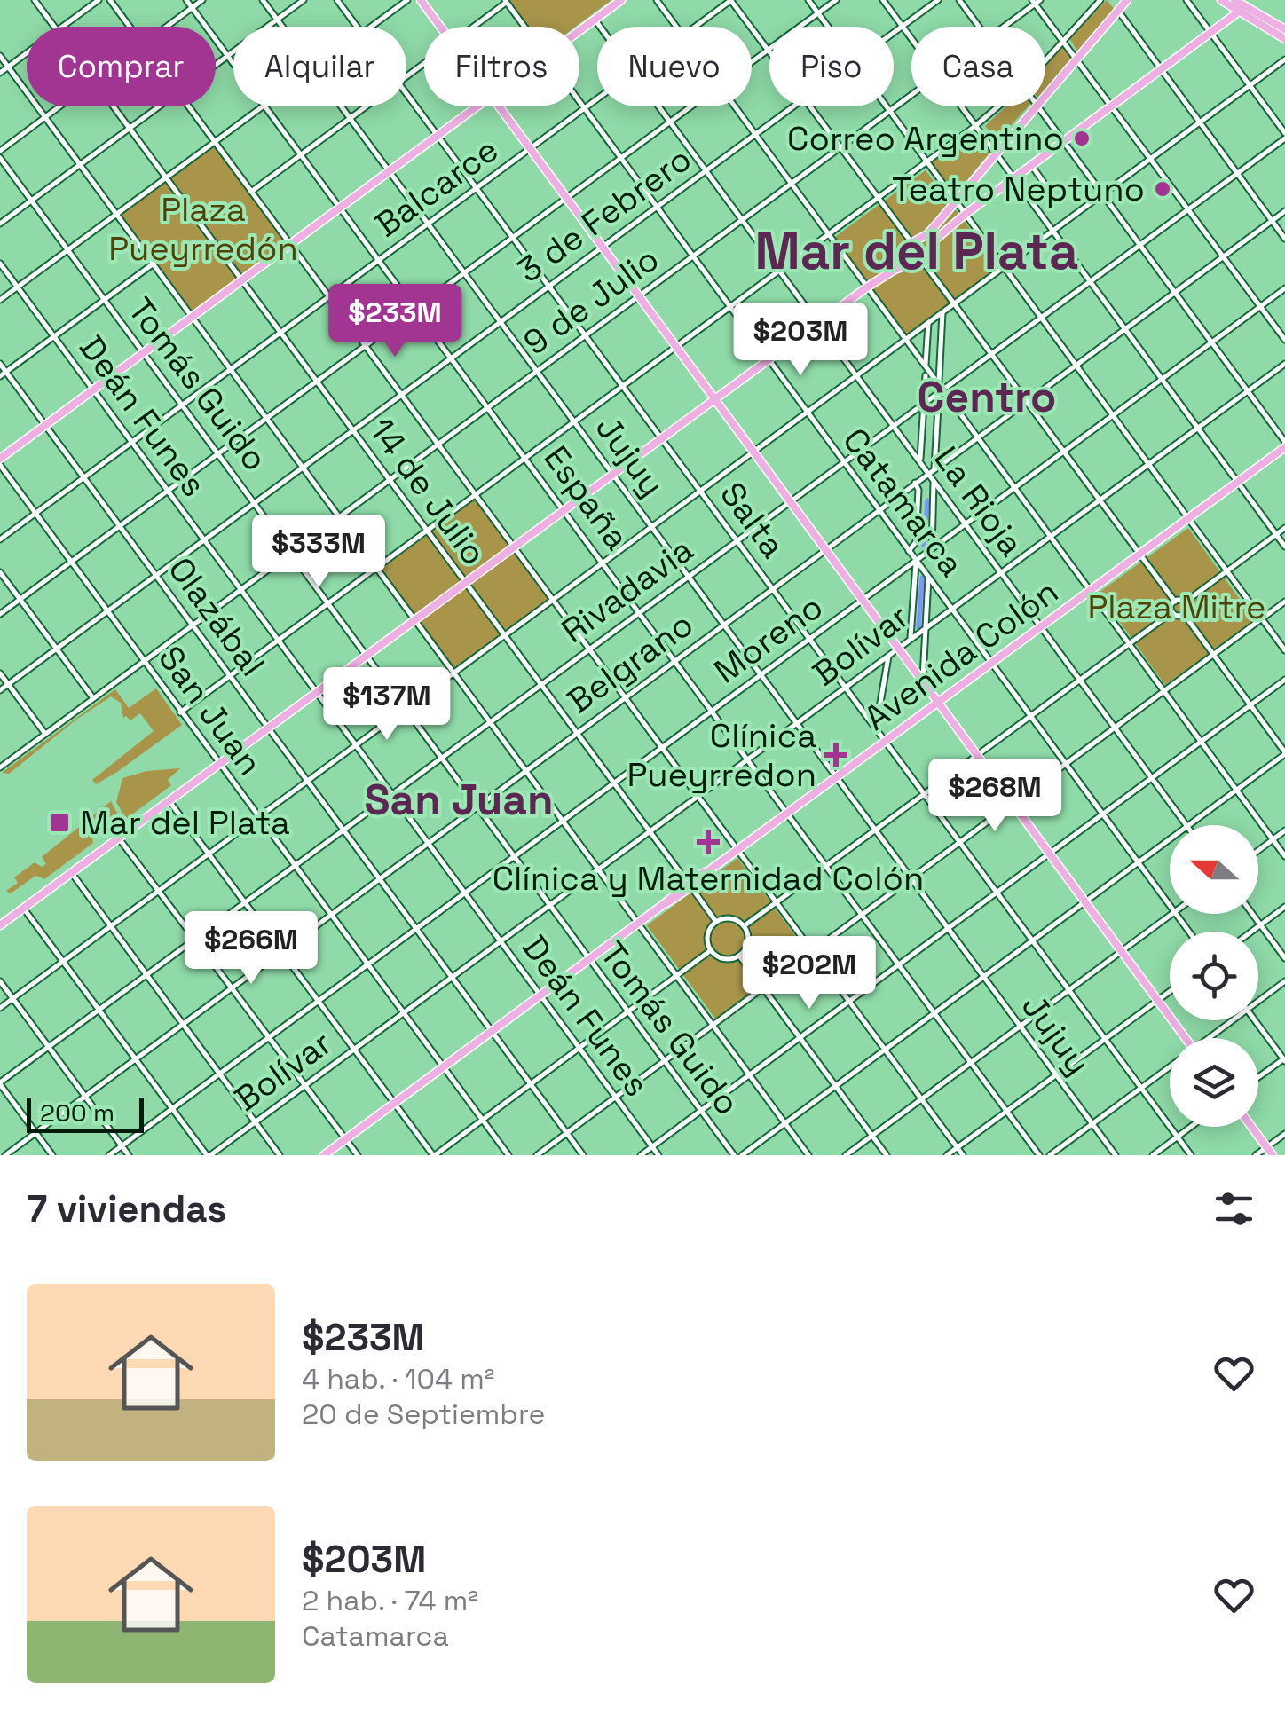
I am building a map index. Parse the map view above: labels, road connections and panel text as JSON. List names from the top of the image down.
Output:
{
  "streets": {
    "main road": ["Avenida Colón"],
    "street": [
      "Balcarce",
      "3 de Febrero",
      "9 de Julio",
      "Tomás Guido",
      "Deán Funes",
      "Jujuy",
      "14 de Julio",
      "España",
      "La Rioja",
      "Catamarca",
      "Salta",
      "Rivadavia",
      "Olazábal",
      "Moreno",
      "Bolívar",
      "Belgrano",
      "San Juan"
    ]
  },
  "crossings": [
    ["Balcarce", "Tomás Guido"],
    ["Balcarce", "Deán Funes"],
    ["Balcarce", "Jujuy"],
    ["Balcarce", "14 de Julio"],
    ["Balcarce", "España"],
    ["Balcarce", "Catamarca"],
    ["Balcarce", "Salta"],
    ["Balcarce", "Olazábal"],
    ["Balcarce", "San Juan"],
    ["3 de Febrero", "Tomás Guido"],
    ["3 de Febrero", "Deán Funes"],
    ["3 de Febrero", "Jujuy"],
    ["3 de Febrero", "14 de Julio"],
    ["3 de Febrero", "España"],
    ["3 de Febrero", "La Rioja"],
    ["3 de Febrero", "Catamarca"],
    ["3 de Febrero", "Salta"],
    ["3 de Febrero", "Olazábal"],
    ["3 de Febrero", "San Juan"],
    ["9 de Julio", "Tomás Guido"],
    ["9 de Julio", "Deán Funes"],
    ["9 de Julio", "Jujuy"],
    ["9 de Julio", "14 de Julio"],
    ["9 de Julio", "España"],
    ["9 de Julio", "La Rioja"],
    ["9 de Julio", "Catamarca"],
    ["9 de Julio", "Salta"],
    ["9 de Julio", "Olazábal"],
    ["9 de Julio", "San Juan"],
    ["Tomás Guido", "Rivadavia"],
    ["Tomás Guido", "Moreno"],
    ["Tomás Guido", "Bolívar"],
    ["Tomás Guido", "Avenida Colón"],
    ["Tomás Guido", "Belgrano"],
    ["Deán Funes", "Rivadavia"],
    ["Deán Funes", "Moreno"],
    ["Deán Funes", "Bolívar"],
    ["Deán Funes", "Avenida Colón"],
    ["Deán Funes", "Belgrano"],
    ["Jujuy", "Rivadavia"],
    ["Jujuy", "Moreno"],
    ["Jujuy", "Bolívar"],
    ["Jujuy", "Avenida Colón"],
    ["Jujuy", "Belgrano"],
    ["14 de Julio", "Rivadavia"],
    ["14 de Julio", "Moreno"],
    ["14 de Julio", "Bolívar"],
    ["14 de Julio", "Avenida Colón"],
    ["14 de Julio", "Belgrano"],
    ["España", "Rivadavia"],
    ["España", "Moreno"],
    ["España", "Bolívar"],
    ["España", "Avenida Colón"],
    ["España", "Belgrano"],
    ["La Rioja", "Rivadavia"],
    ["La Rioja", "Moreno"],
    ["La Rioja", "Bolívar"],
    ["La Rioja", "Avenida Colón"],
    ["La Rioja", "Belgrano"],
    ["Catamarca", "Rivadavia"],
    ["Catamarca", "Moreno"],
    ["Catamarca", "Bolívar"],
    ["Catamarca", "Avenida Colón"],
    ["Catamarca", "Belgrano"],
    ["Salta", "Rivadavia"],
    ["Salta", "Moreno"],
    ["Salta", "Bolívar"],
    ["Salta", "Avenida Colón"],
    ["Salta", "Belgrano"],
    ["Rivadavia", "Olazábal"],
    ["Rivadavia", "San Juan"],
    ["Olazábal", "Moreno"],
    ["Olazábal", "Bolívar"],
    ["Olazábal", "Avenida Colón"],
    ["Olazábal", "Belgrano"],
    ["Moreno", "San Juan"],
    ["Bolívar", "San Juan"],
    ["Avenida Colón", "San Juan"],
    ["Belgrano", "San Juan"]
  ],
  "districts": ["Mar del Plata", "Centro", "San Juan"],
  "parks": ["Plaza Pueyrredón", "Plaza Mitre"],
  "places": {
    "other": ["Correo Argentino", "Teatro Neptuno"],
    "health": ["Clínica Pueyrredon", "Clínica y Maternidad Colón"],
    "transit": ["Mar del Plata"]
  },
  "scale_bar": "200 m",
  "north": "left",
  "page": {
    "chip": [
      "Comprar",
      "Alquilar",
      "Filtros",
      "Nuevo",
      "Piso",
      "Casa"
    ],
    "price": [
      "$233M",
      "$203M",
      "$333M",
      "$137M",
      "$268M",
      "$266M",
      "$202M"
    ],
    "scale": "200 m",
    "heading": "7 viviendas",
    "list": [
      {
        "name": "$233M",
        "note": "4 hab. · 104 m² · 20 de Septiembre"
      },
      {
        "name": "$203M",
        "note": "2 hab. · 74 m² · Catamarca"
      }
    ]
  }
}
